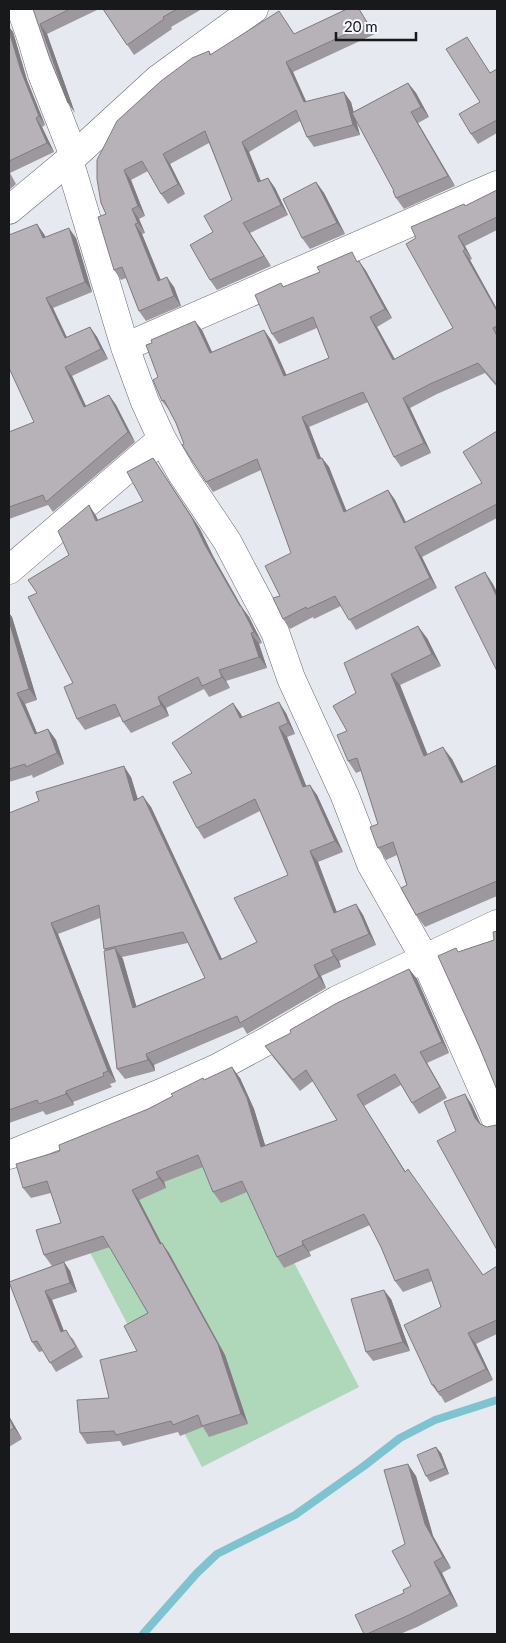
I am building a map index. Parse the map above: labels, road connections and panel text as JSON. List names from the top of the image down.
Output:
{
  "scale_bar": "20 m"
}
